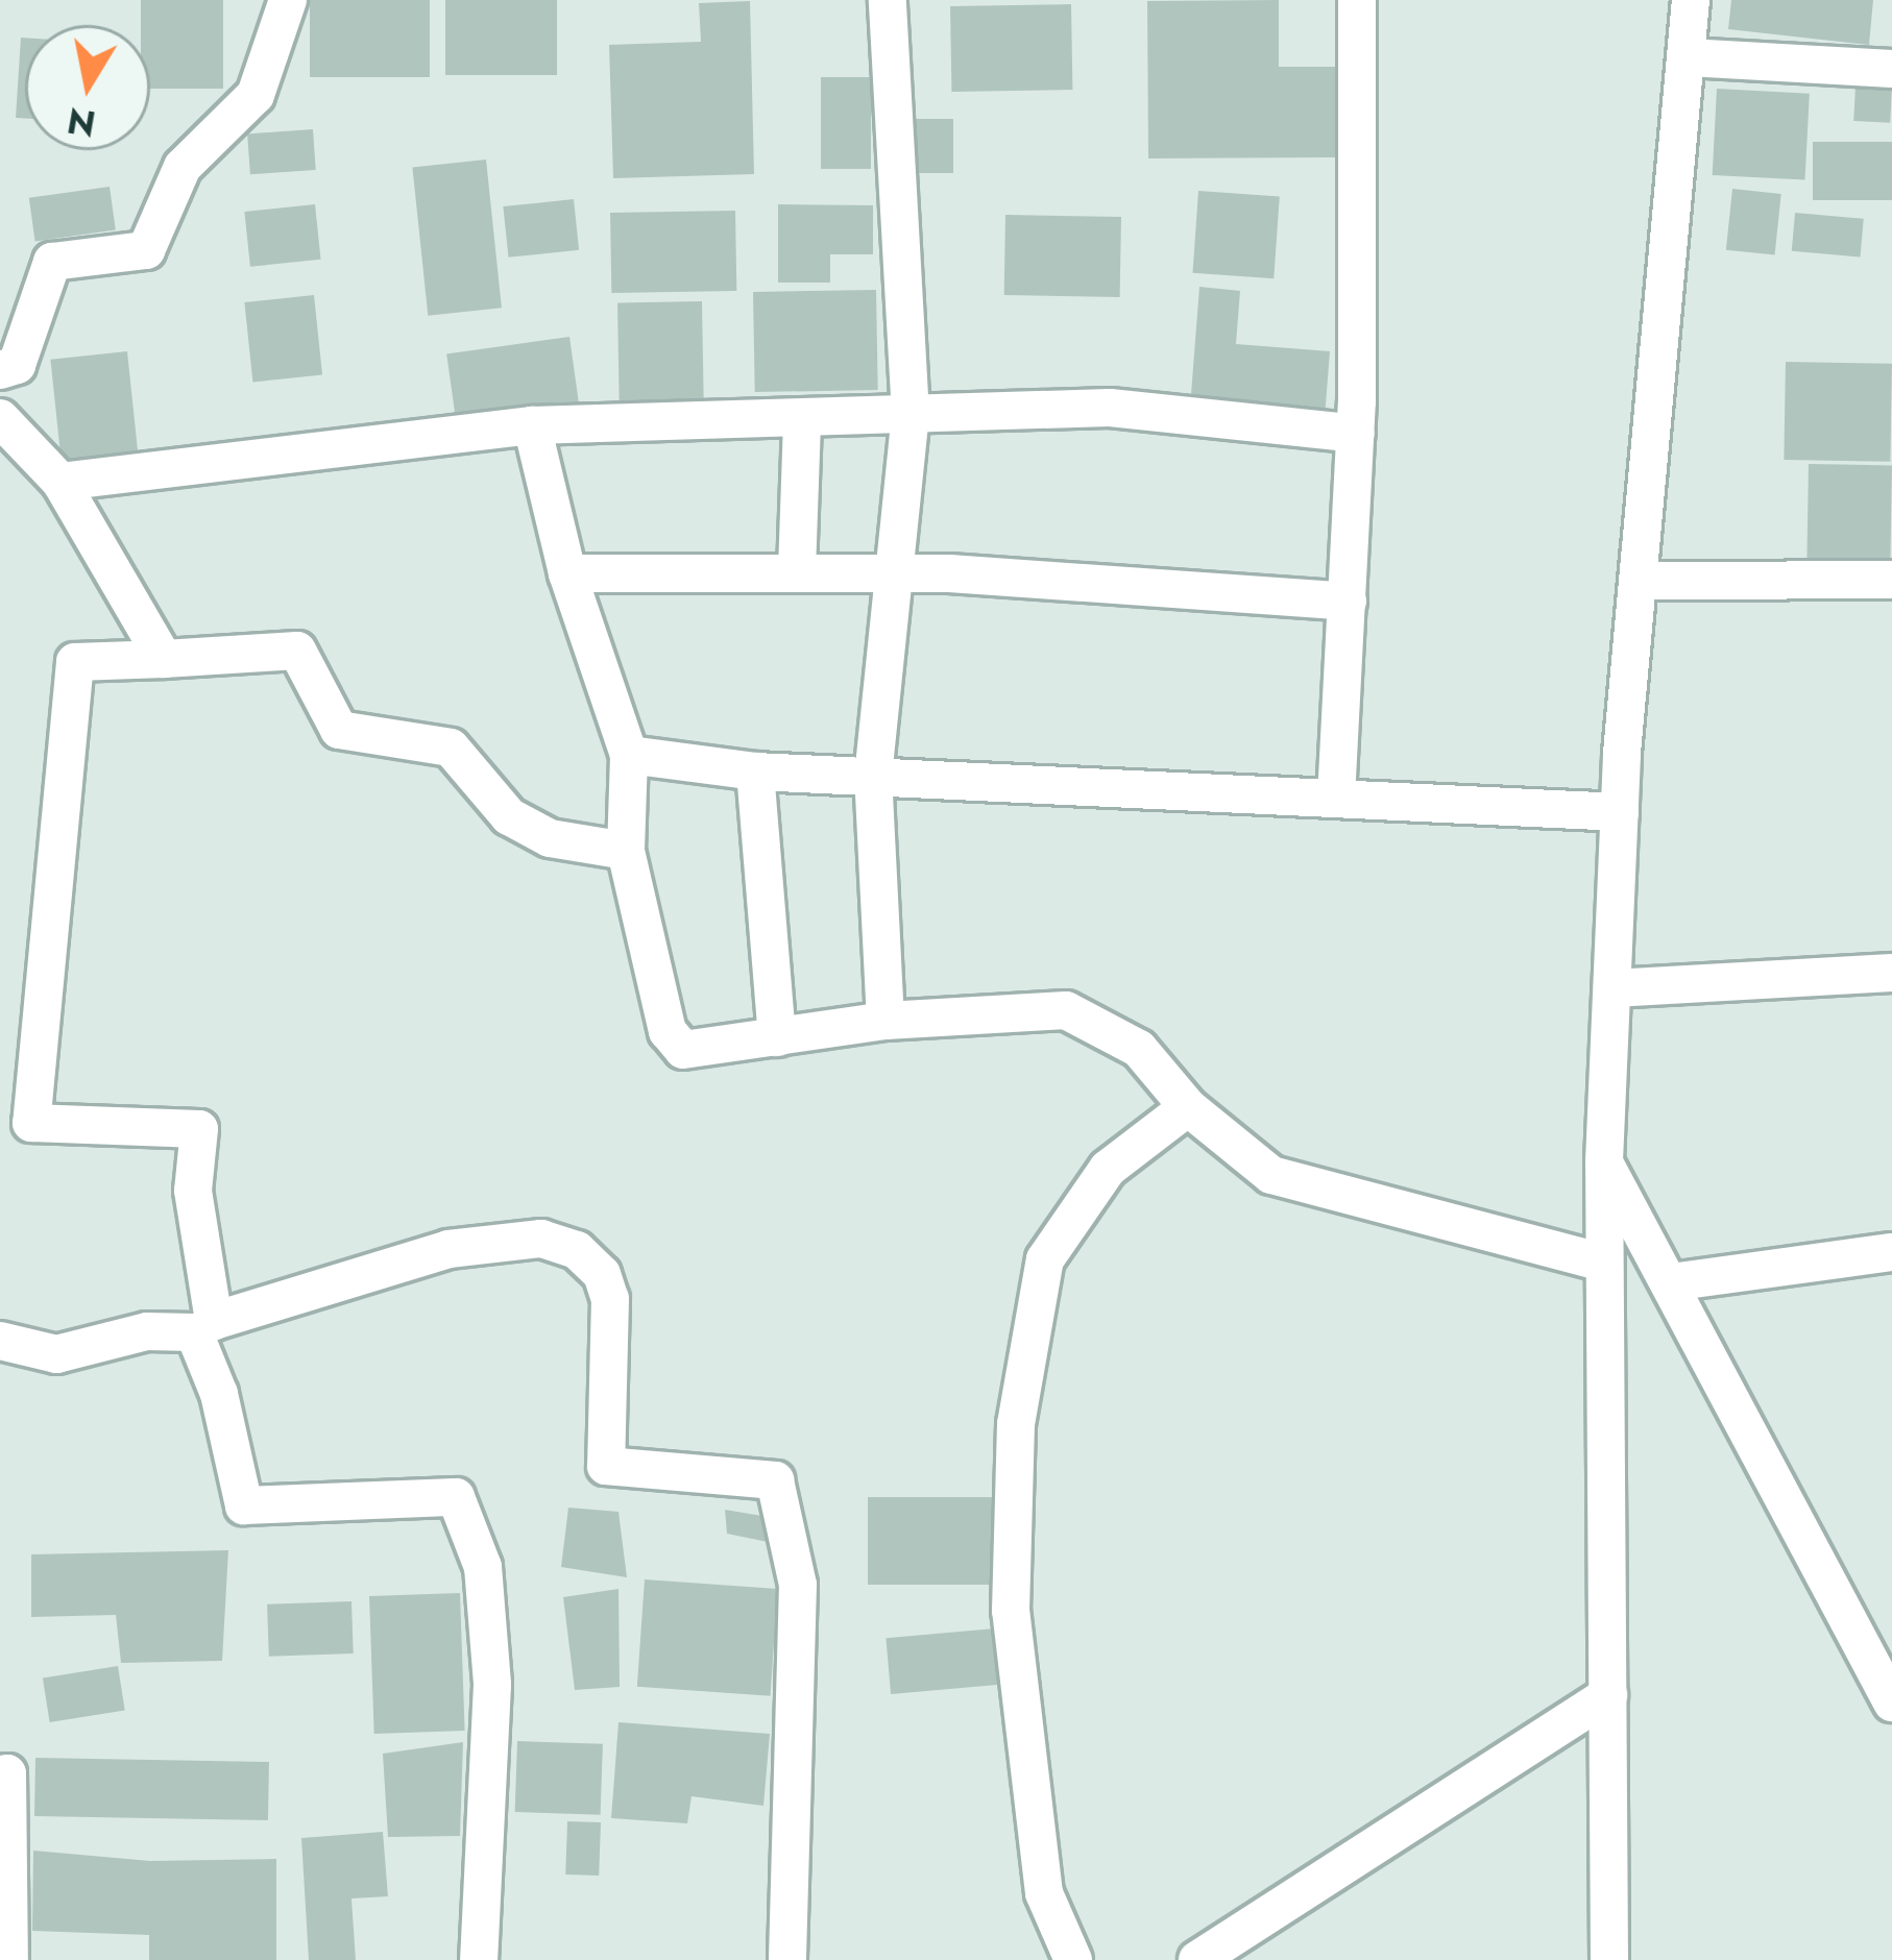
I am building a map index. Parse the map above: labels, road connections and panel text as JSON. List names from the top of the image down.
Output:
{
  "north": "bottom"
}
